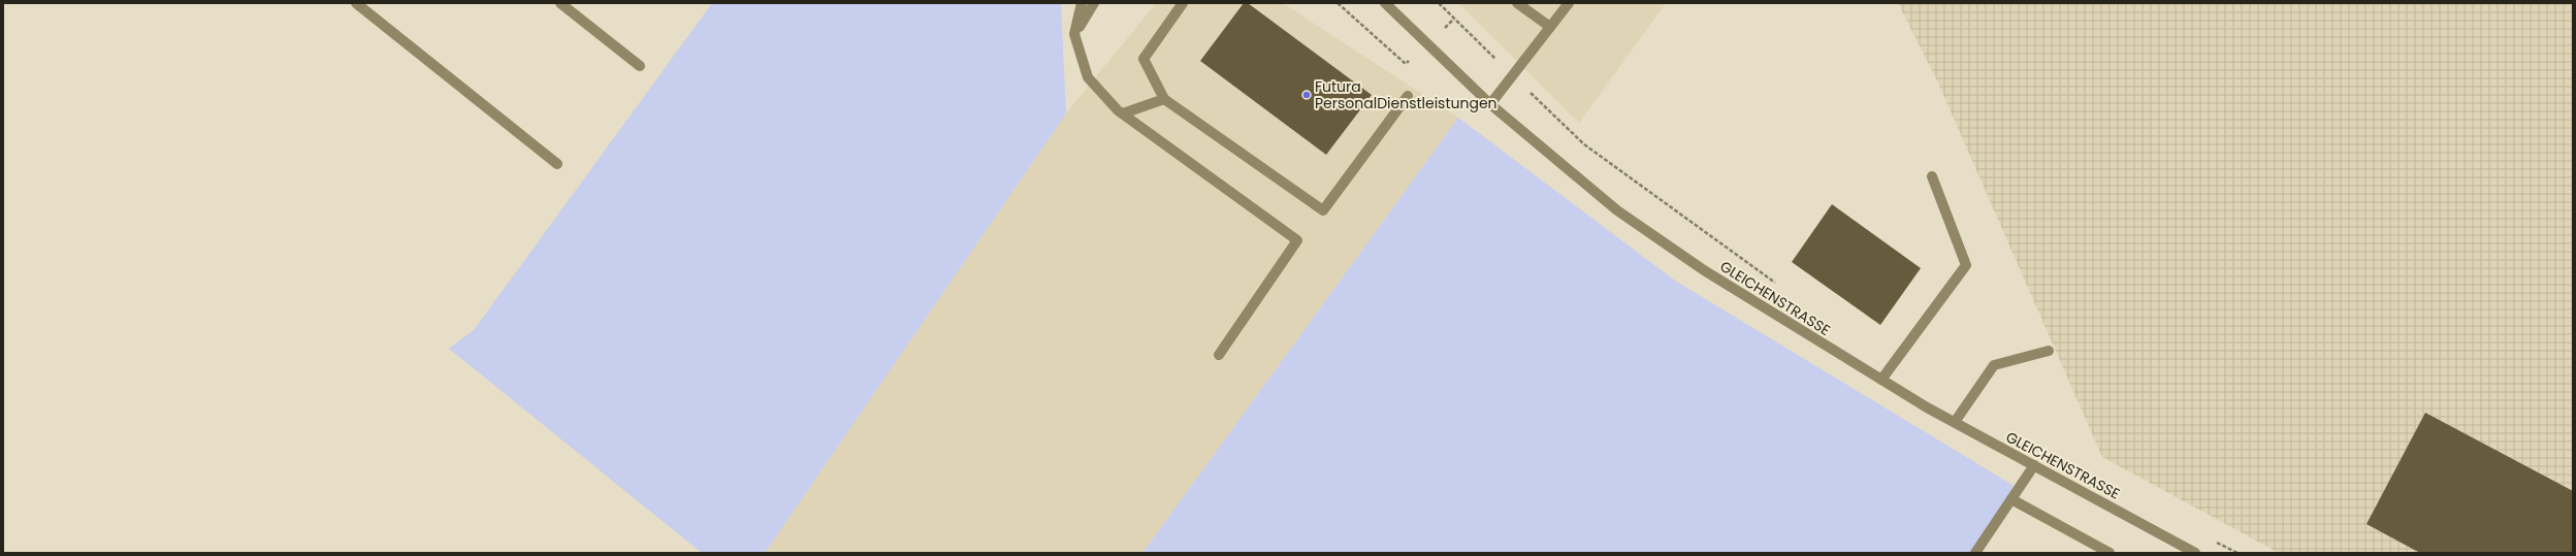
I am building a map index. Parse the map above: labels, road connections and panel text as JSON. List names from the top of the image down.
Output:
{
  "streets": {
    "street": ["GLEICHENSTRASSE"]
  },
  "places": ["Futura PersonalDienstleistungen"]
}
